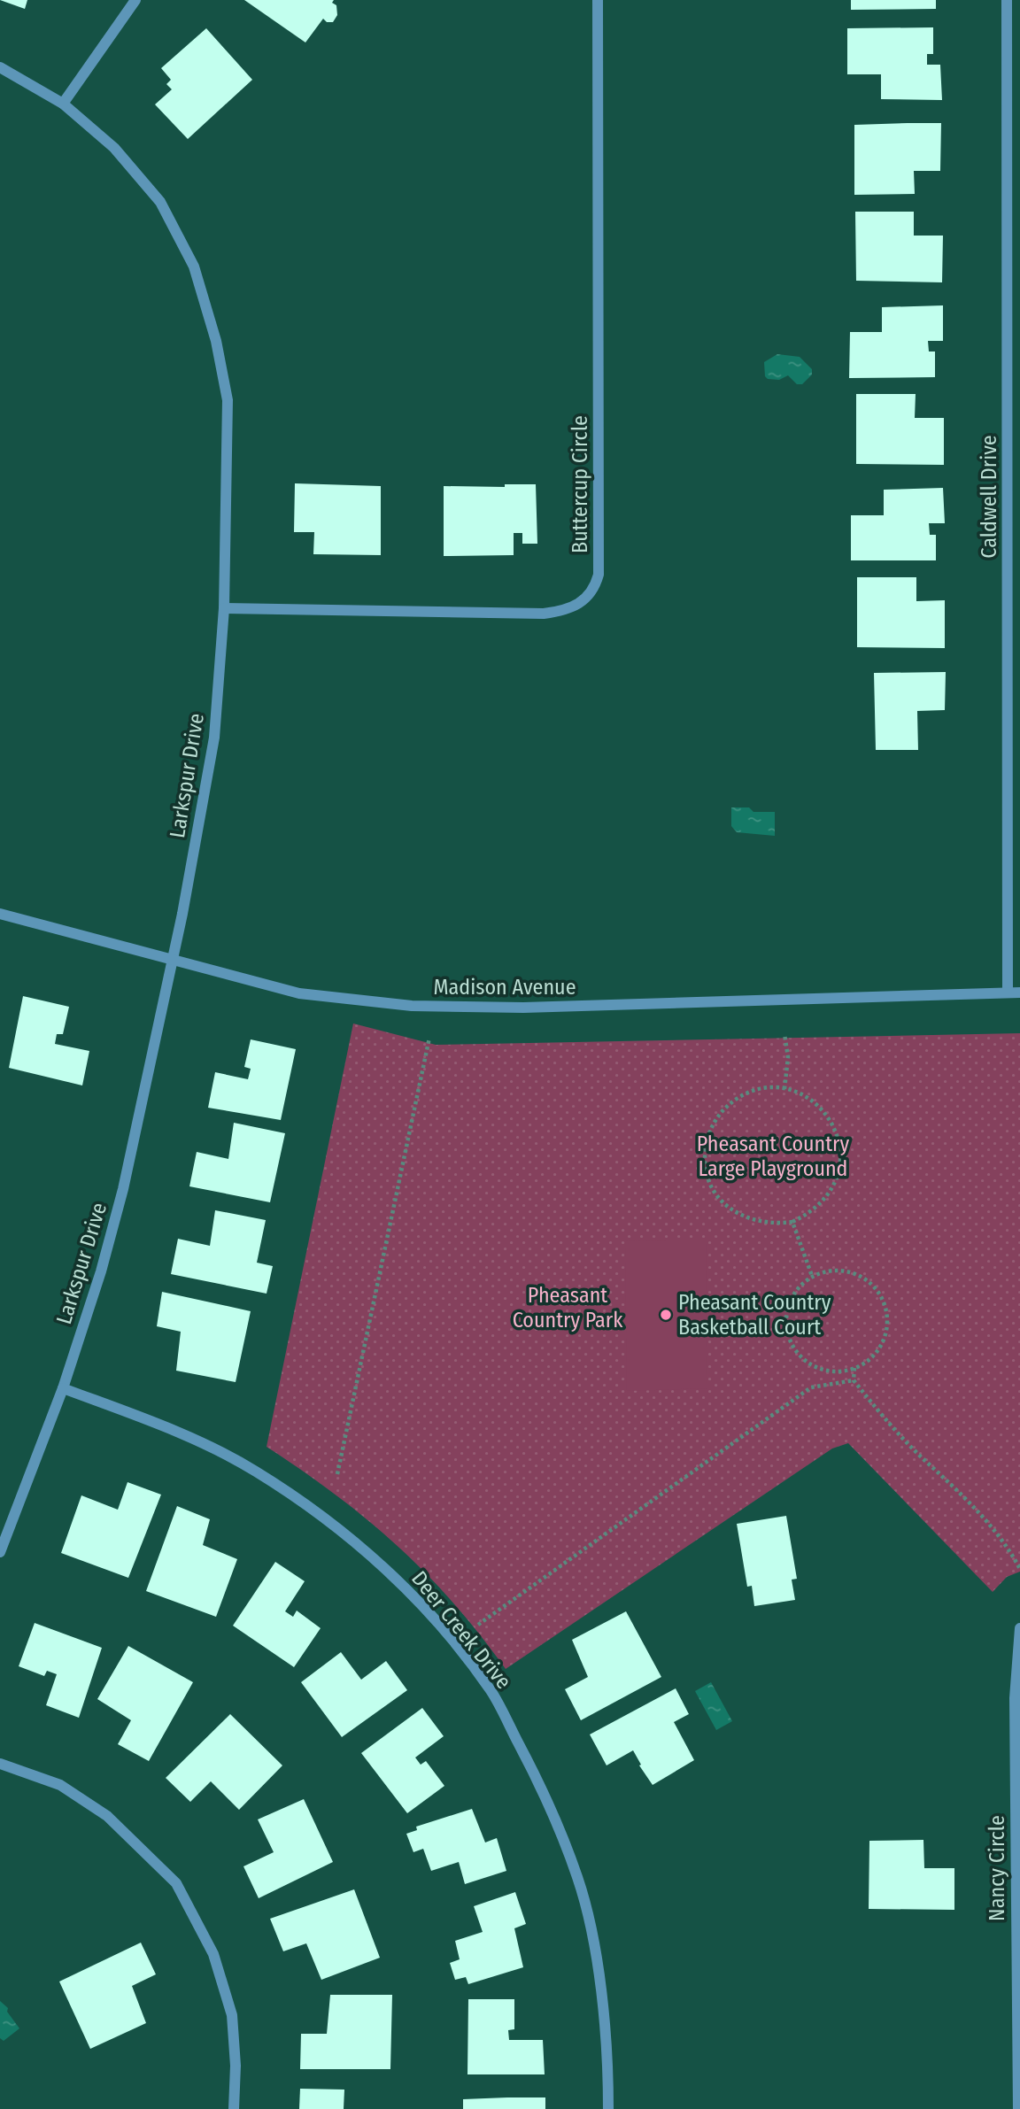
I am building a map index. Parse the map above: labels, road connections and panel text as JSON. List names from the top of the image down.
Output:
{
  "streets": {
    "street": [
      "Buttercup Circle",
      "Caldwell Drive",
      "Larkspur Drive",
      "Madison Avenue",
      "Deer Creek Drive",
      "Nancy Circle"
    ]
  },
  "crossings": [
    ["Buttercup Circle", "Larkspur Drive"],
    ["Caldwell Drive", "Madison Avenue"],
    ["Larkspur Drive", "Madison Avenue"],
    ["Larkspur Drive", "Deer Creek Drive"]
  ],
  "parks": ["Pheasant Country Large Playground", "Pheasant Country Park"],
  "places": ["Pheasant Country Basketball Court"]
}
